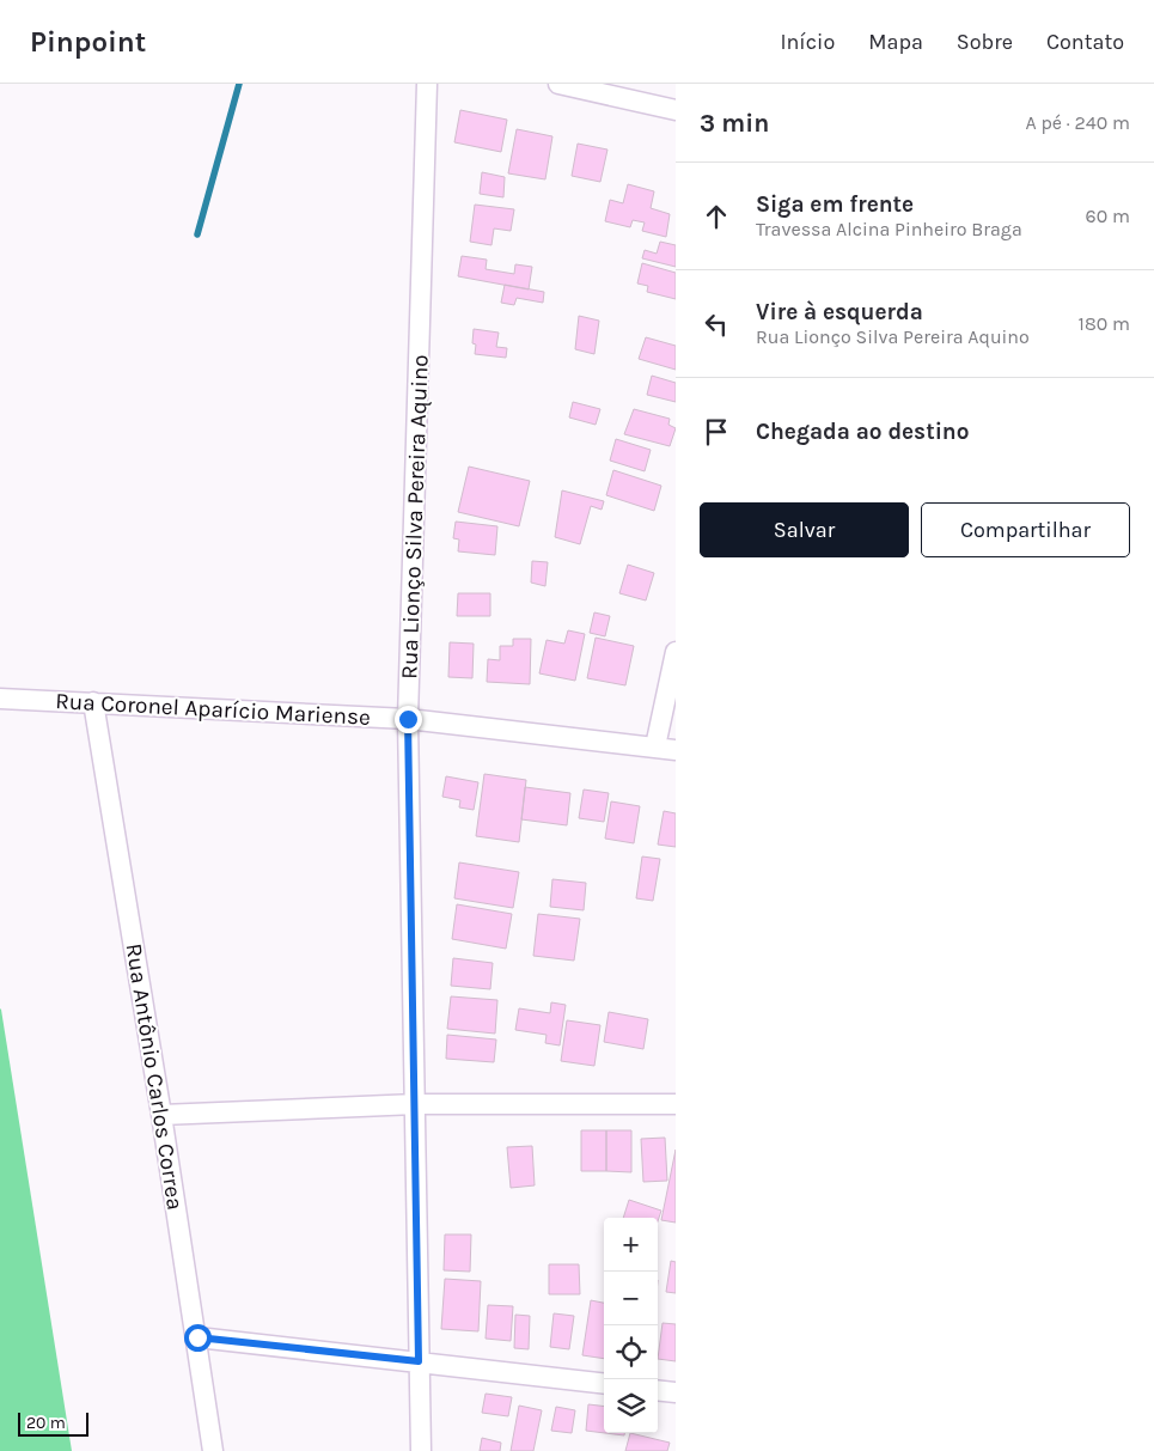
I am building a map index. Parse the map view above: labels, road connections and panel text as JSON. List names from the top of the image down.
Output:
{
  "streets": {
    "street": ["Rua Lionço Silva Pereira Aquino", "Rua Coronel Aparício Mariense", "Rua Antônio Carlos Correa"]
  },
  "crossings": [
    ["Rua Lionço Silva Pereira Aquino", "Rua Coronel Aparício Mariense"],
    ["Rua Coronel Aparício Mariense", "Rua Antônio Carlos Correa"]
  ],
  "scale_bar": "20 m",
  "page": {
    "header": "Pinpoint",
    "nav": [
      "Início",
      "Mapa",
      "Sobre",
      "Contato"
    ],
    "heading": ["3 min", "A pé · 240 m"],
    "list": [
      ["Siga em frente", "Travessa Alcina Pinheiro Braga", "60 m"],
      ["Vire à esquerda", "Rua Lionço Silva Pereira Aquino", "180 m"],
      "Chegada ao destino"
    ],
    "buttons": ["Salvar", "Compartilhar"],
    "map_buttons": ["+", "−"],
    "scale": "20 m"
  }
}
